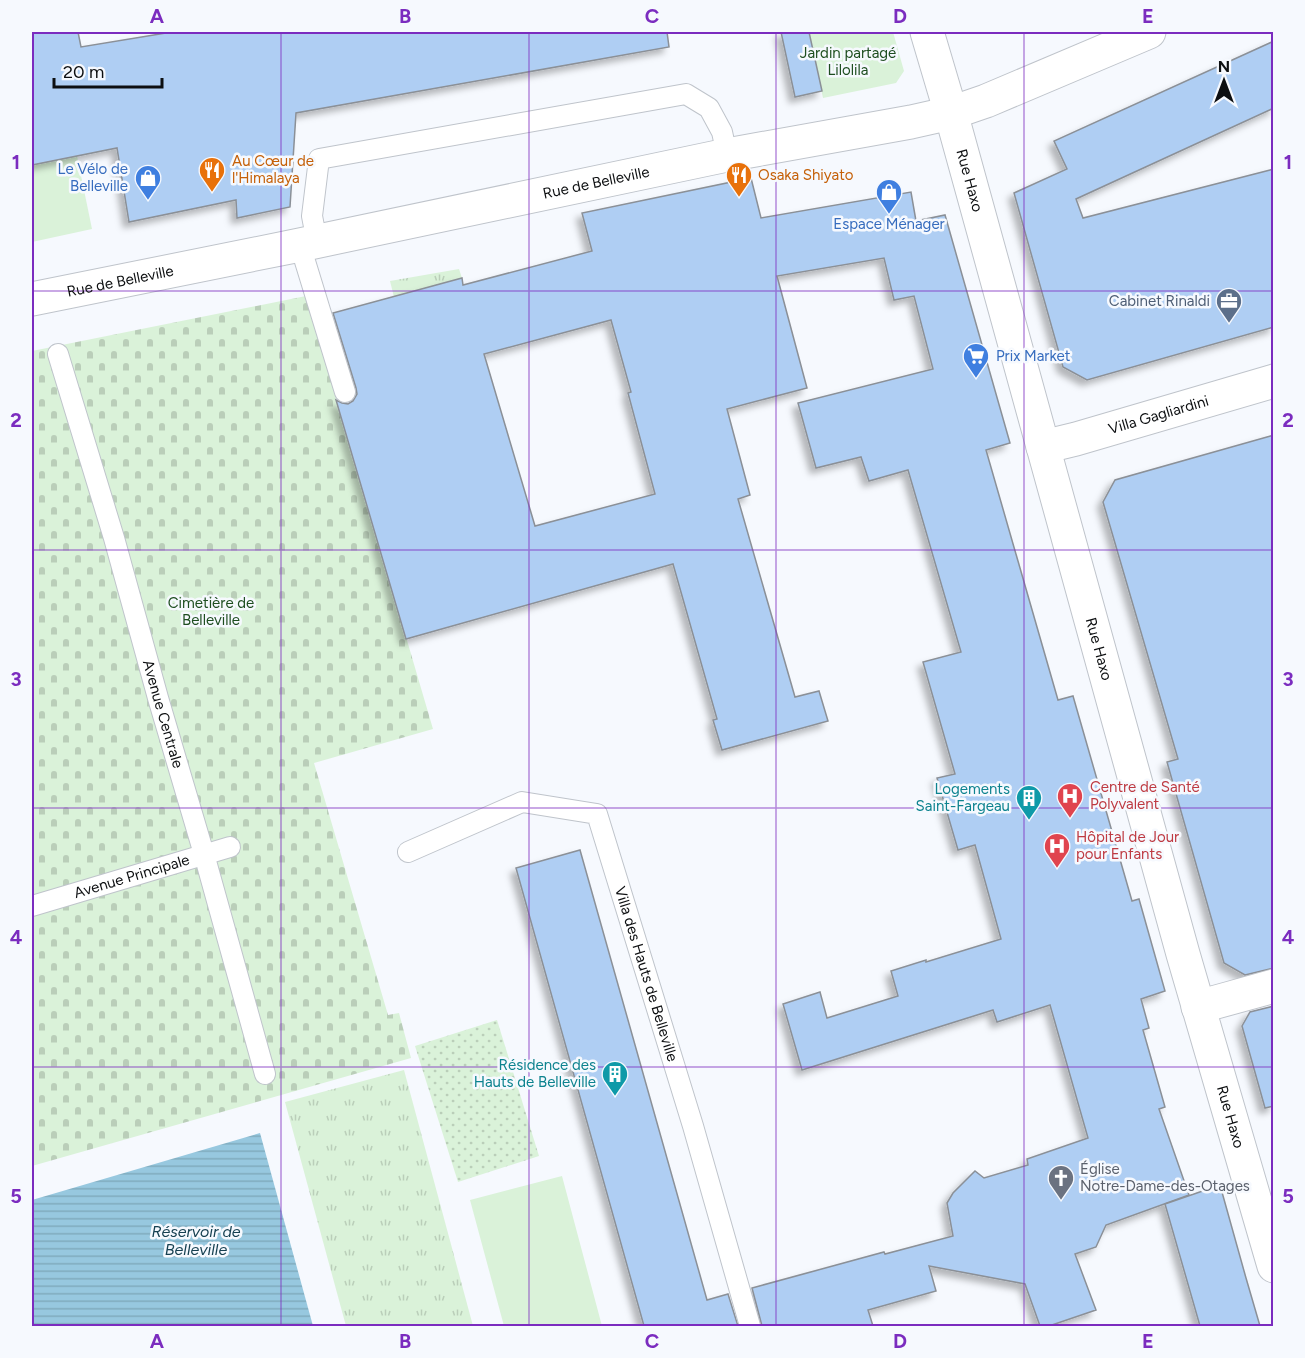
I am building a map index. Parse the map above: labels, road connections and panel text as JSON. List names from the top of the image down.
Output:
{
  "streets": {
    "street": ["Rue Haxo", "Rue de Belleville", "Villa Gagliardini"],
    "lane": ["Avenue Centrale", "Avenue Principale", "Villa des Hauts de Belleville"]
  },
  "crossings": [
    ["Rue Haxo", "Rue de Belleville"],
    ["Rue Haxo", "Villa Gagliardini"],
    ["Avenue Centrale", "Avenue Principale"]
  ],
  "water": ["Réservoir de Belleville"],
  "parks": ["Jardin partagé Lilolila", "Cimetière de Belleville"],
  "places": {
    "restaurant": ["Au Cœur de l'Himalaya", "Osaka Shiyato"],
    "shop": ["Le Vélo de Belleville", "Espace Ménager"],
    "office": ["Cabinet Rinaldi"],
    "supermarket": ["Prix Market"],
    "hospital": ["Centre de Santé Polyvalent", "Hôpital de Jour pour Enfants"],
    "building": ["Logements Saint-Fargeau", "Résidence des Hauts de Belleville"],
    "church": ["Église Notre-Dame-des-Otages"]
  },
  "scale_bar": "20 m",
  "north": "top",
  "grid": {
    "columns": [
      "A",
      "B",
      "C",
      "D",
      "E"
    ],
    "rows": [
      "1",
      "2",
      "3",
      "4",
      "5"
    ]
  }
}
